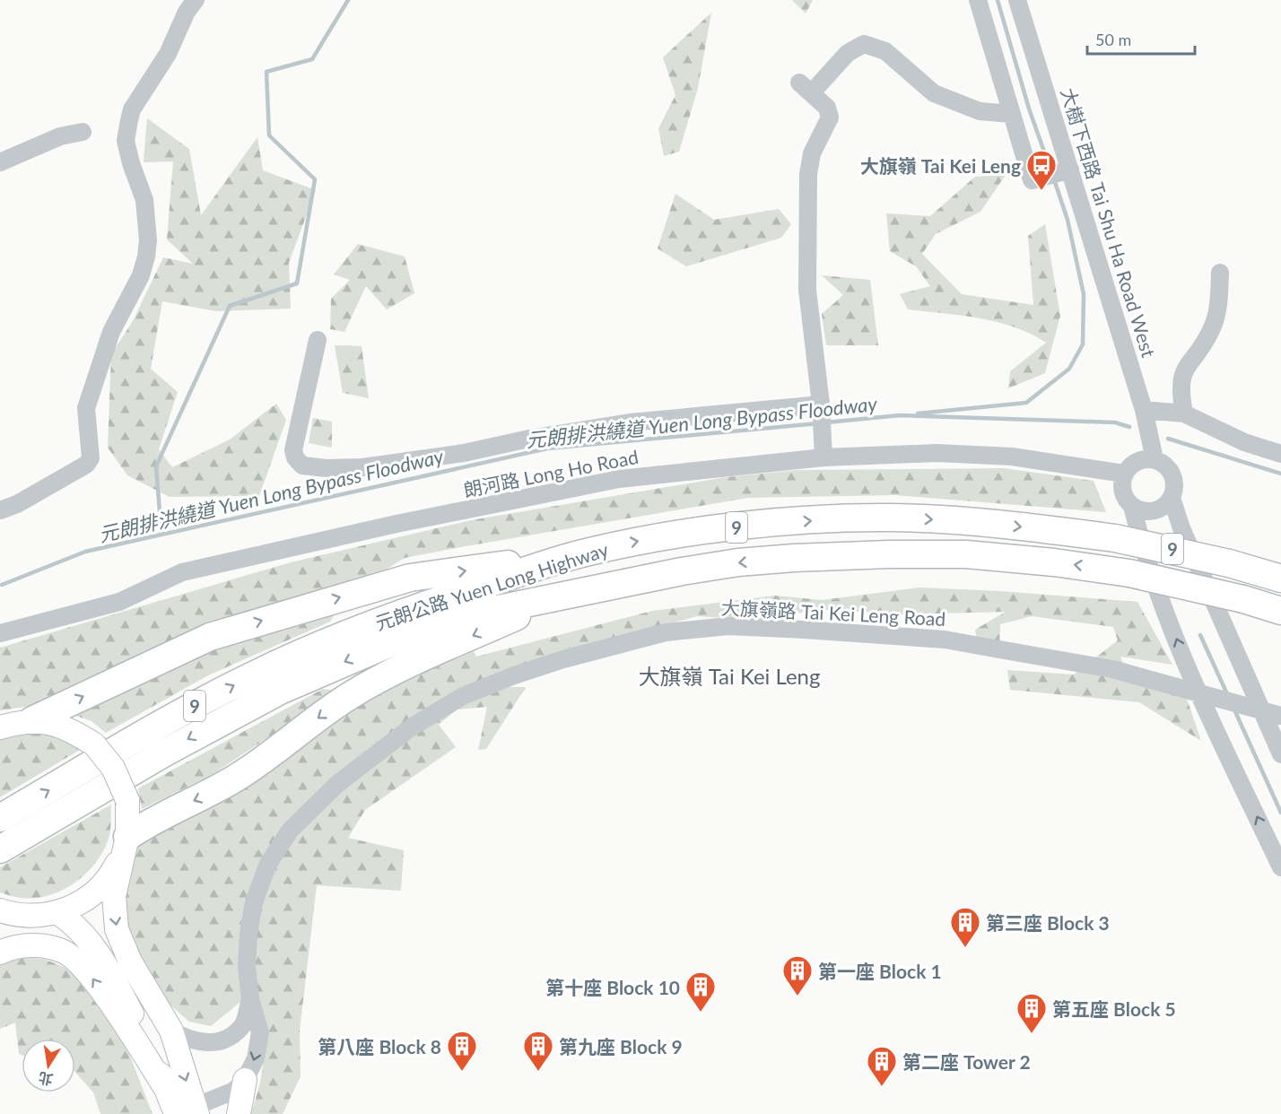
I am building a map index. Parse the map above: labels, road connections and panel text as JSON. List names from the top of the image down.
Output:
{
  "streets": {
    "highway": ["9", "元朗公路 Yuen Long Highway"],
    "street": ["大樹下西路 Tai Shu Ha Road West", "朗河路 Long Ho Road", "大旗嶺路 Tai Kei Leng Road"]
  },
  "crossings": [
    ["大樹下西路 Tai Shu Ha Road West", "朗河路 Long Ho Road"]
  ],
  "districts": ["大旗嶺 Tai Kei Leng"],
  "water": ["元朗排洪繞道 Yuen Long Bypass Floodway"],
  "places": {
    "bus stop": ["大旗嶺 Tai Kei Leng"],
    "building": [
      "第三座 Block 3",
      "第一座 Block 1",
      "第十座 Block 10",
      "第五座 Block 5",
      "第八座 Block 8",
      "第九座 Block 9",
      "第二座 Tower 2"
    ]
  },
  "scale_bar": "50 m",
  "north": "bottom"
}
